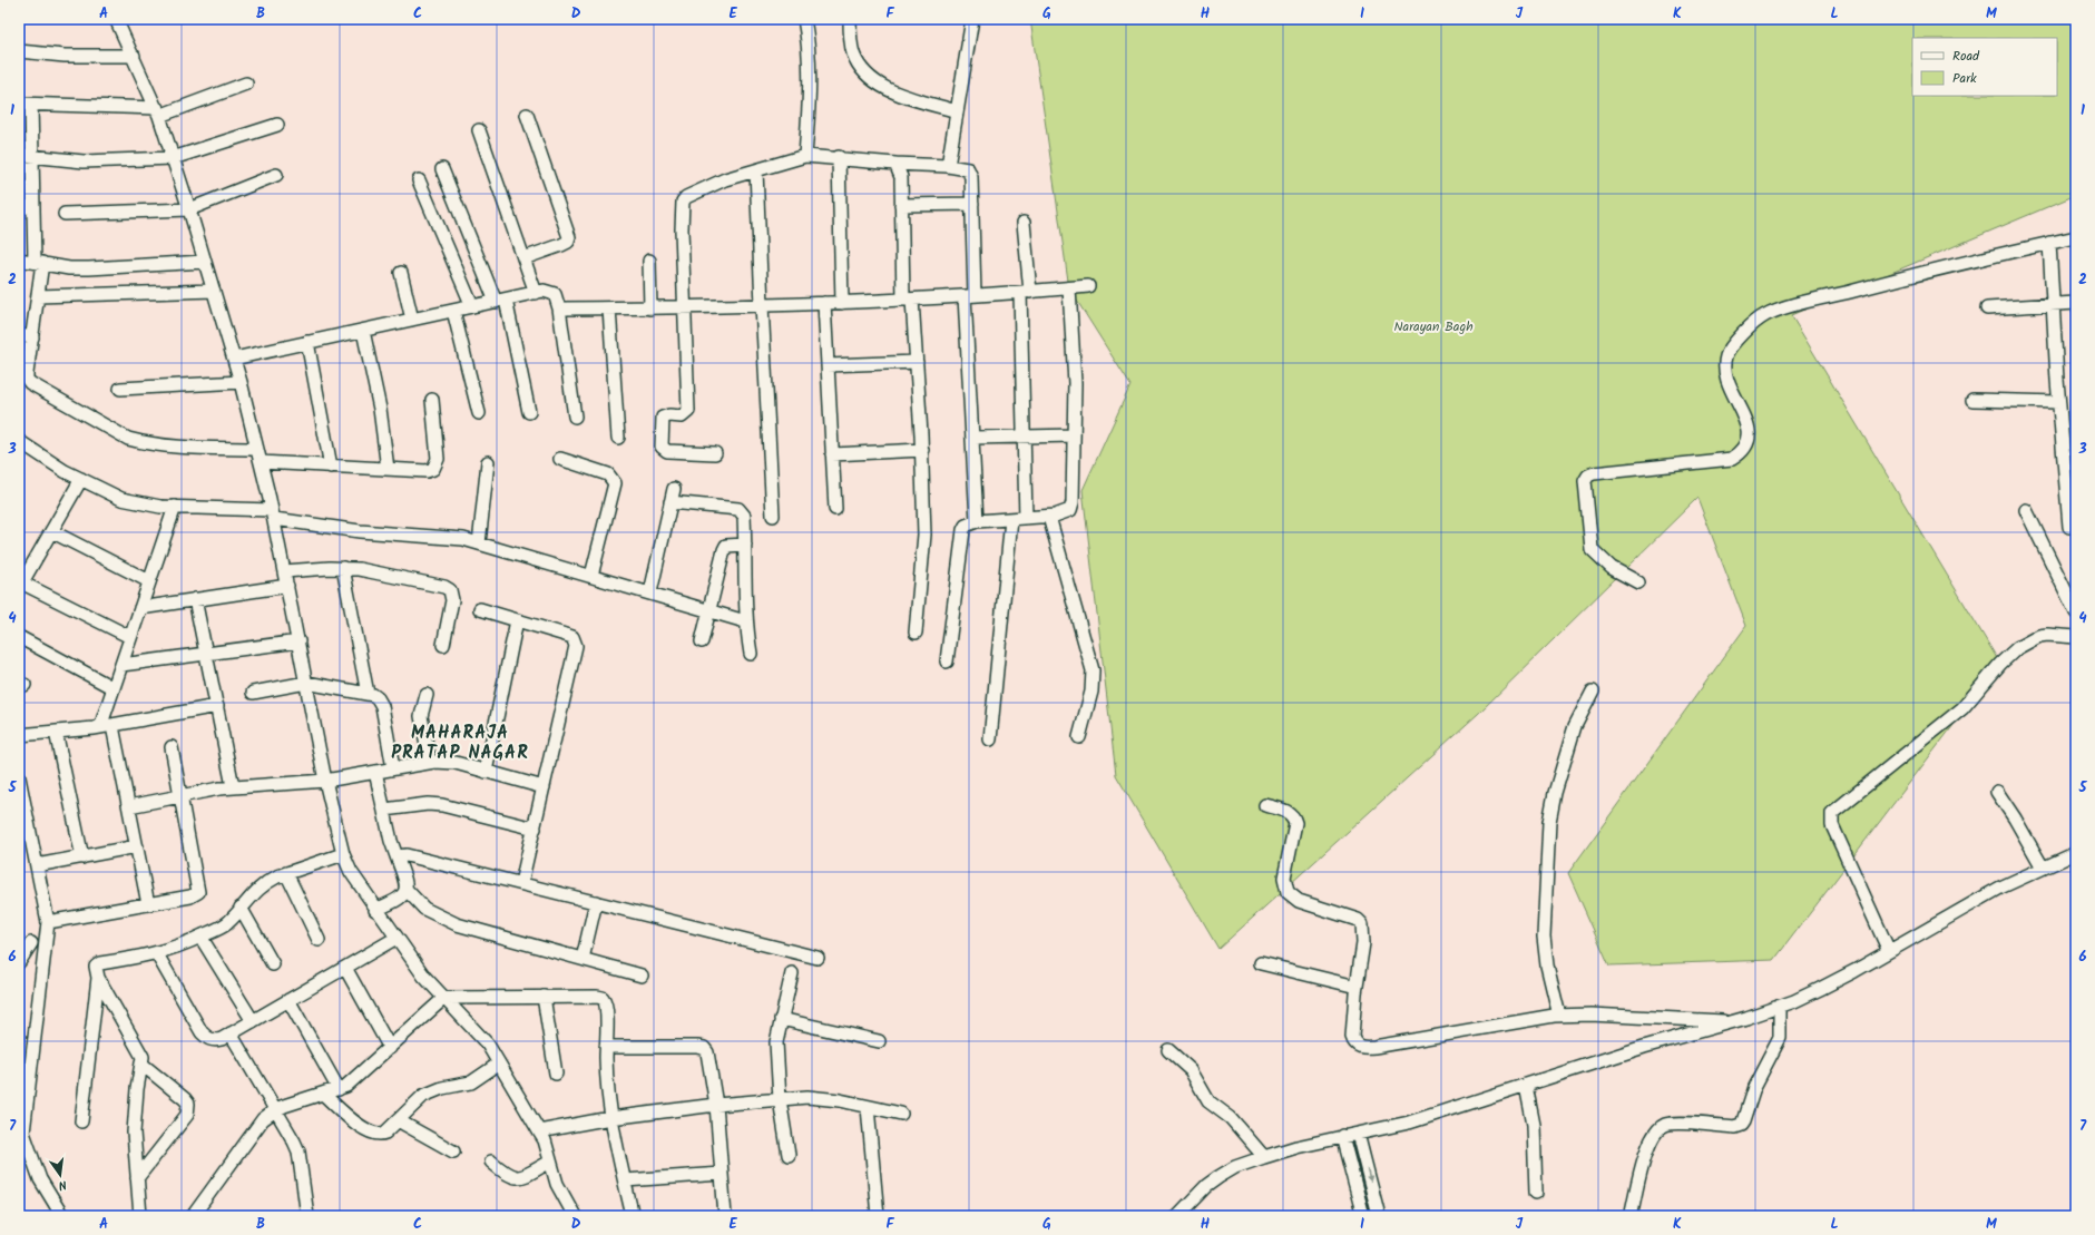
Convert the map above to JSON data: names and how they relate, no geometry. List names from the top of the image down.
{
  "districts": ["MAHARAJA PRATAP NAGAR"],
  "parks": ["Narayan Bagh"],
  "legend": ["Road", "Park"],
  "north": "bottom",
  "grid": {
    "columns": [
      "A",
      "B",
      "C",
      "D",
      "E",
      "F",
      "G",
      "H",
      "I",
      "J",
      "K",
      "L",
      "M"
    ],
    "rows": [
      "1",
      "2",
      "3",
      "4",
      "5",
      "6",
      "7"
    ]
  }
}
